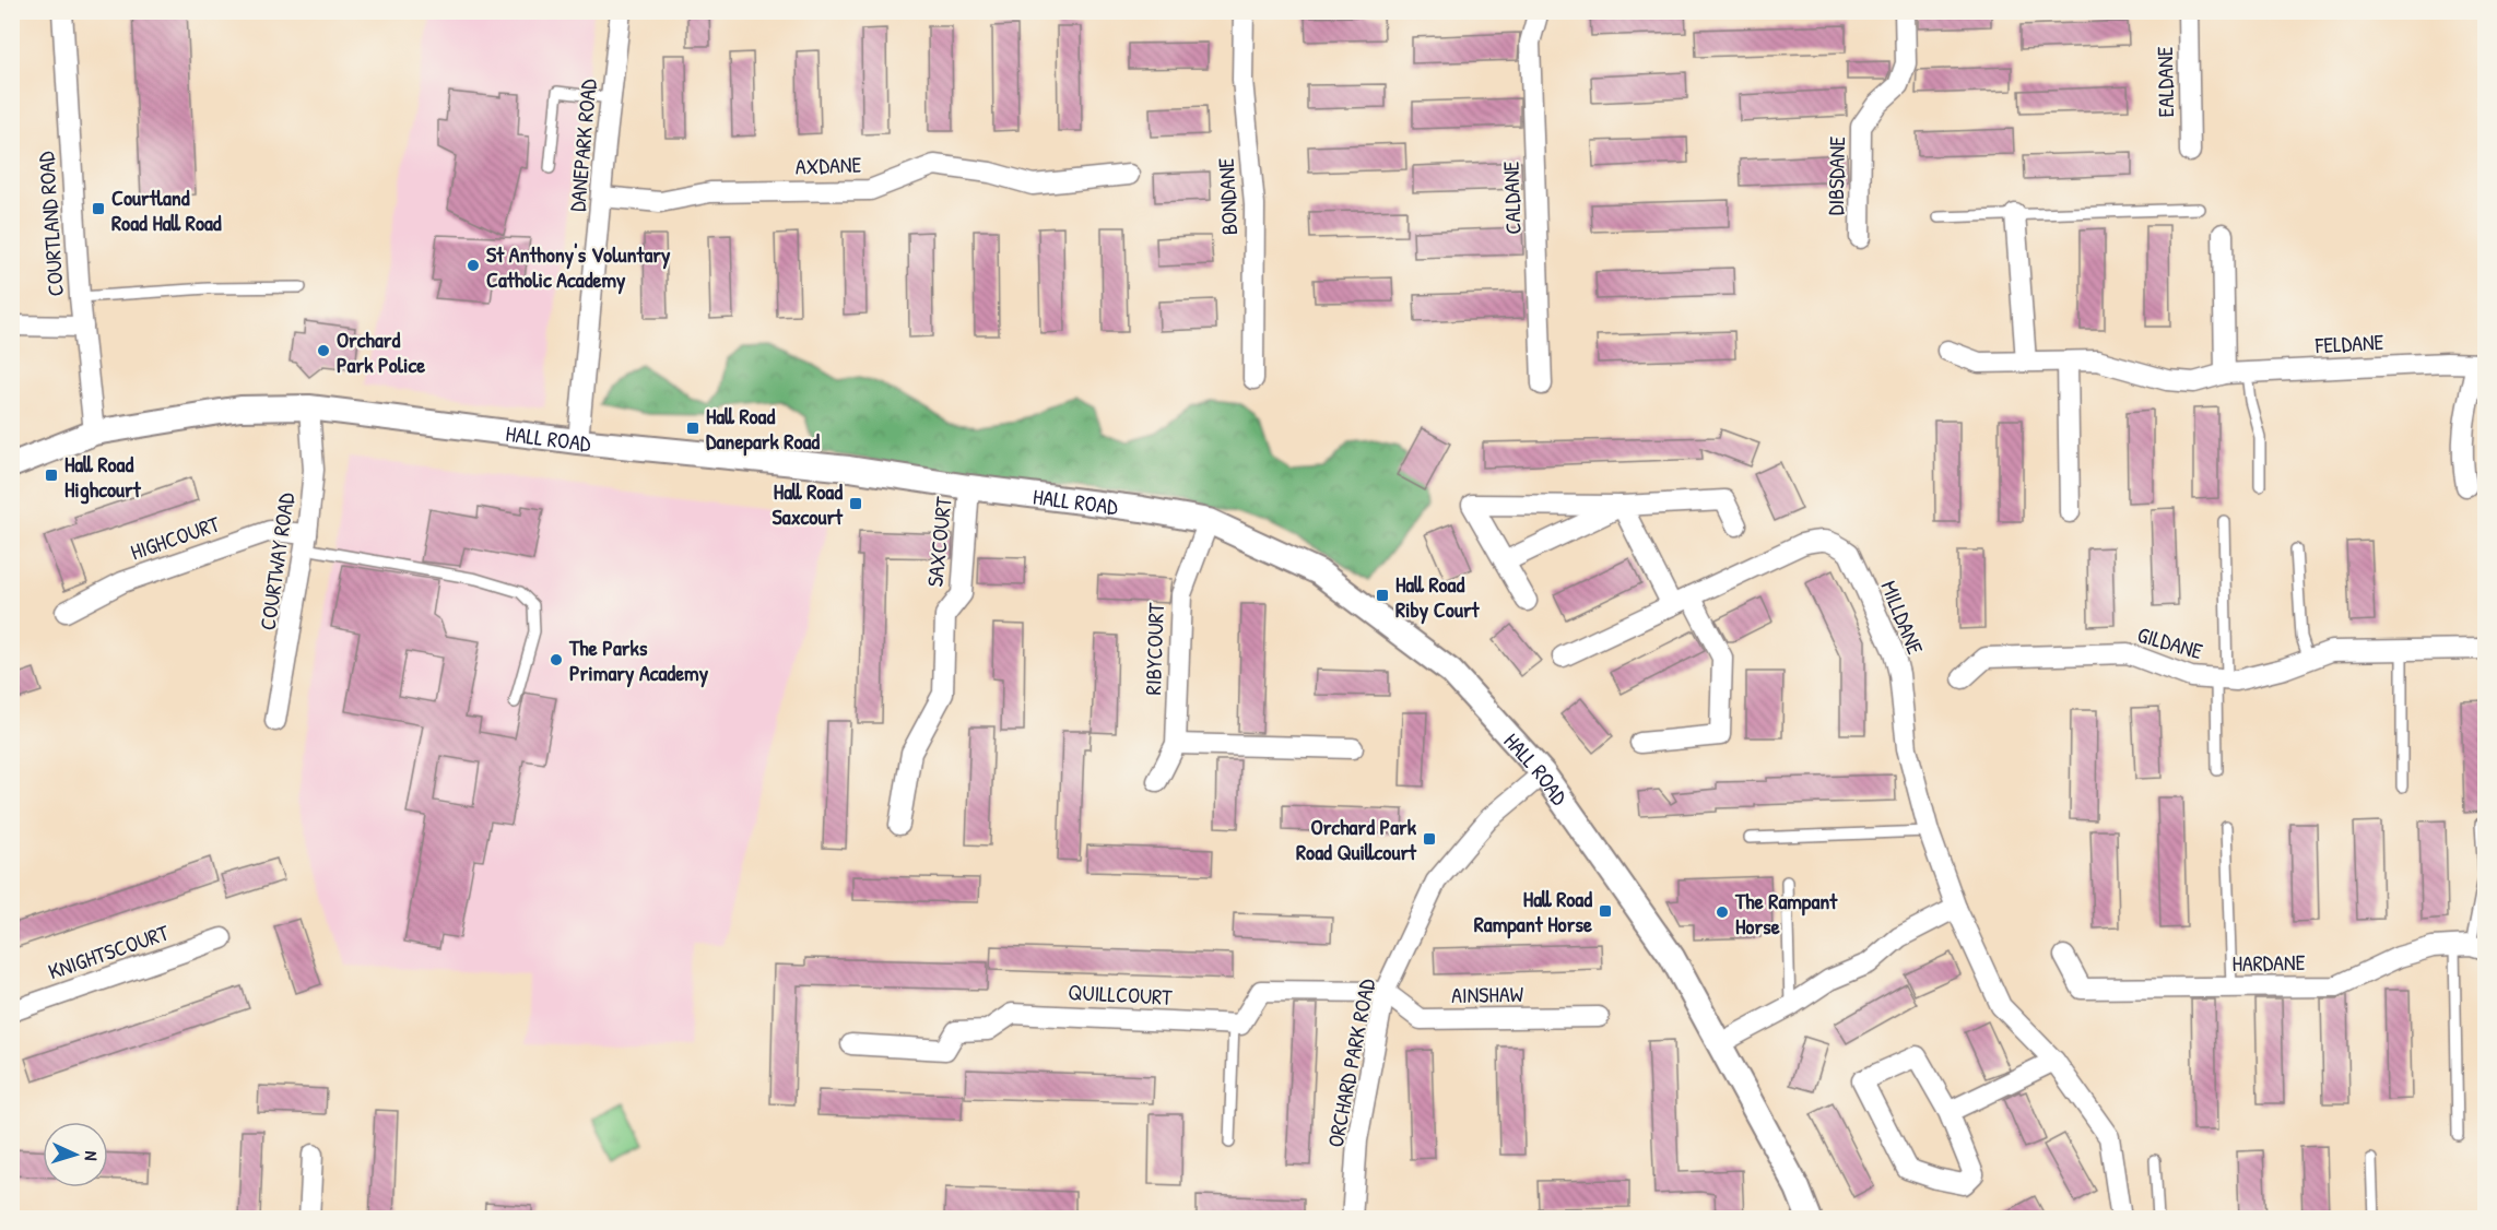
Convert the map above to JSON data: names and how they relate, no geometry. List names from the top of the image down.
{
  "streets": {
    "street": [
      "EALDANE",
      "DANEPARK ROAD",
      "AXDANE",
      "DIBSDANE",
      "BONDANE",
      "CALDANE",
      "COURTLAND ROAD",
      "FELDANE",
      "HALL ROAD",
      "HIGHCOURT",
      "SAXCOURT",
      "COURTWAY ROAD",
      "MILLDANE",
      "GILDANE",
      "RIBYCOURT",
      "KNIGHTSCOURT",
      "HARDANE",
      "QUILLCOURT",
      "AINSHAW",
      "ORCHARD PARK ROAD"
    ]
  },
  "crossings": [
    ["DANEPARK ROAD", "AXDANE"],
    ["DANEPARK ROAD", "HALL ROAD"],
    ["COURTLAND ROAD", "HALL ROAD"],
    ["HALL ROAD", "SAXCOURT"],
    ["HALL ROAD", "COURTWAY ROAD"],
    ["HALL ROAD", "RIBYCOURT"],
    ["HALL ROAD", "ORCHARD PARK ROAD"],
    ["HIGHCOURT", "COURTWAY ROAD"],
    ["AINSHAW", "ORCHARD PARK ROAD"]
  ],
  "places": {
    "transit": [
      "Courtland Road Hall Road",
      "Hall Road Danepark Road",
      "Hall Road Highcourt",
      "Hall Road Saxcourt",
      "Hall Road Riby Court",
      "Orchard Park Road Quillcourt",
      "Hall Road Rampant Horse"
    ],
    "other": [
      "St Anthony's Voluntary Catholic Academy",
      "Orchard Park Police",
      "The Parks Primary Academy",
      "The Rampant Horse"
    ]
  },
  "north": "right"
}
